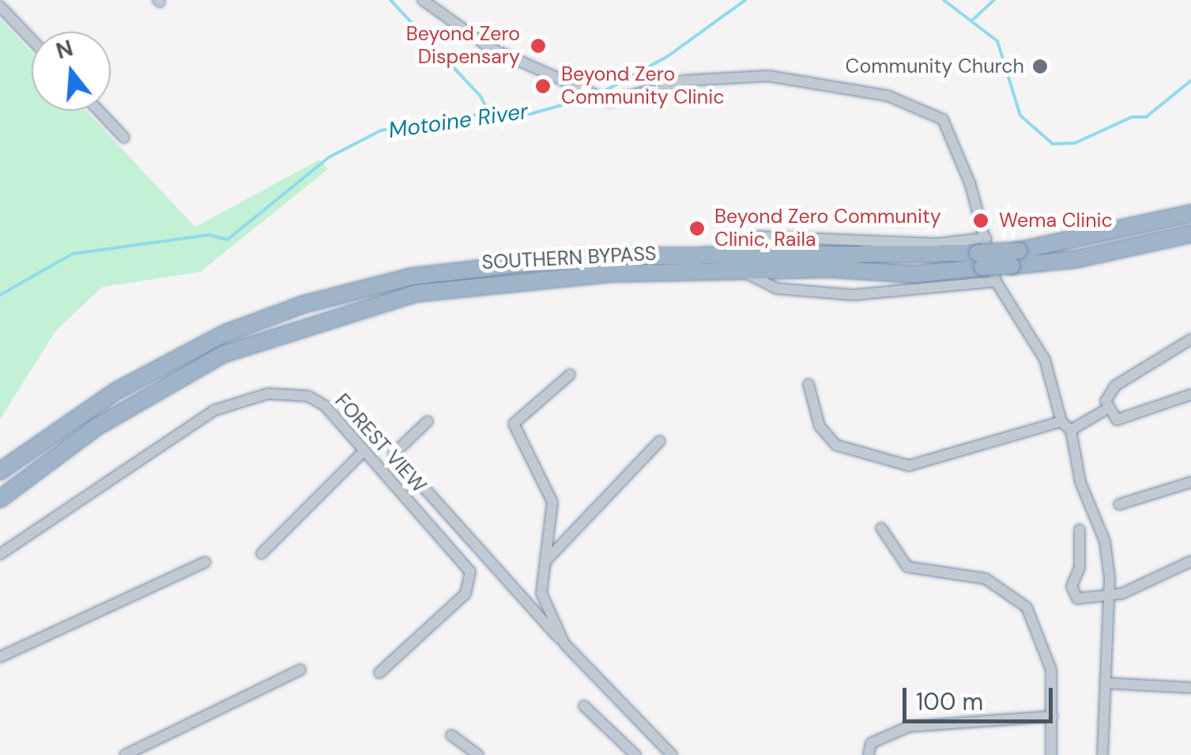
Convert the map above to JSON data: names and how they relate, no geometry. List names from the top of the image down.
{
  "streets": {
    "highway": ["SOUTHERN BYPASS"],
    "street": ["FOREST VIEW"]
  },
  "water": ["Motoine River"],
  "places": [
    "Beyond Zero Dispensary",
    "Community Church",
    "Beyond Zero Community Clinic",
    "Wema Clinic",
    "Beyond Zero Community Clinic, Raila"
  ],
  "scale_bar": "100 m",
  "north": "top"
}
